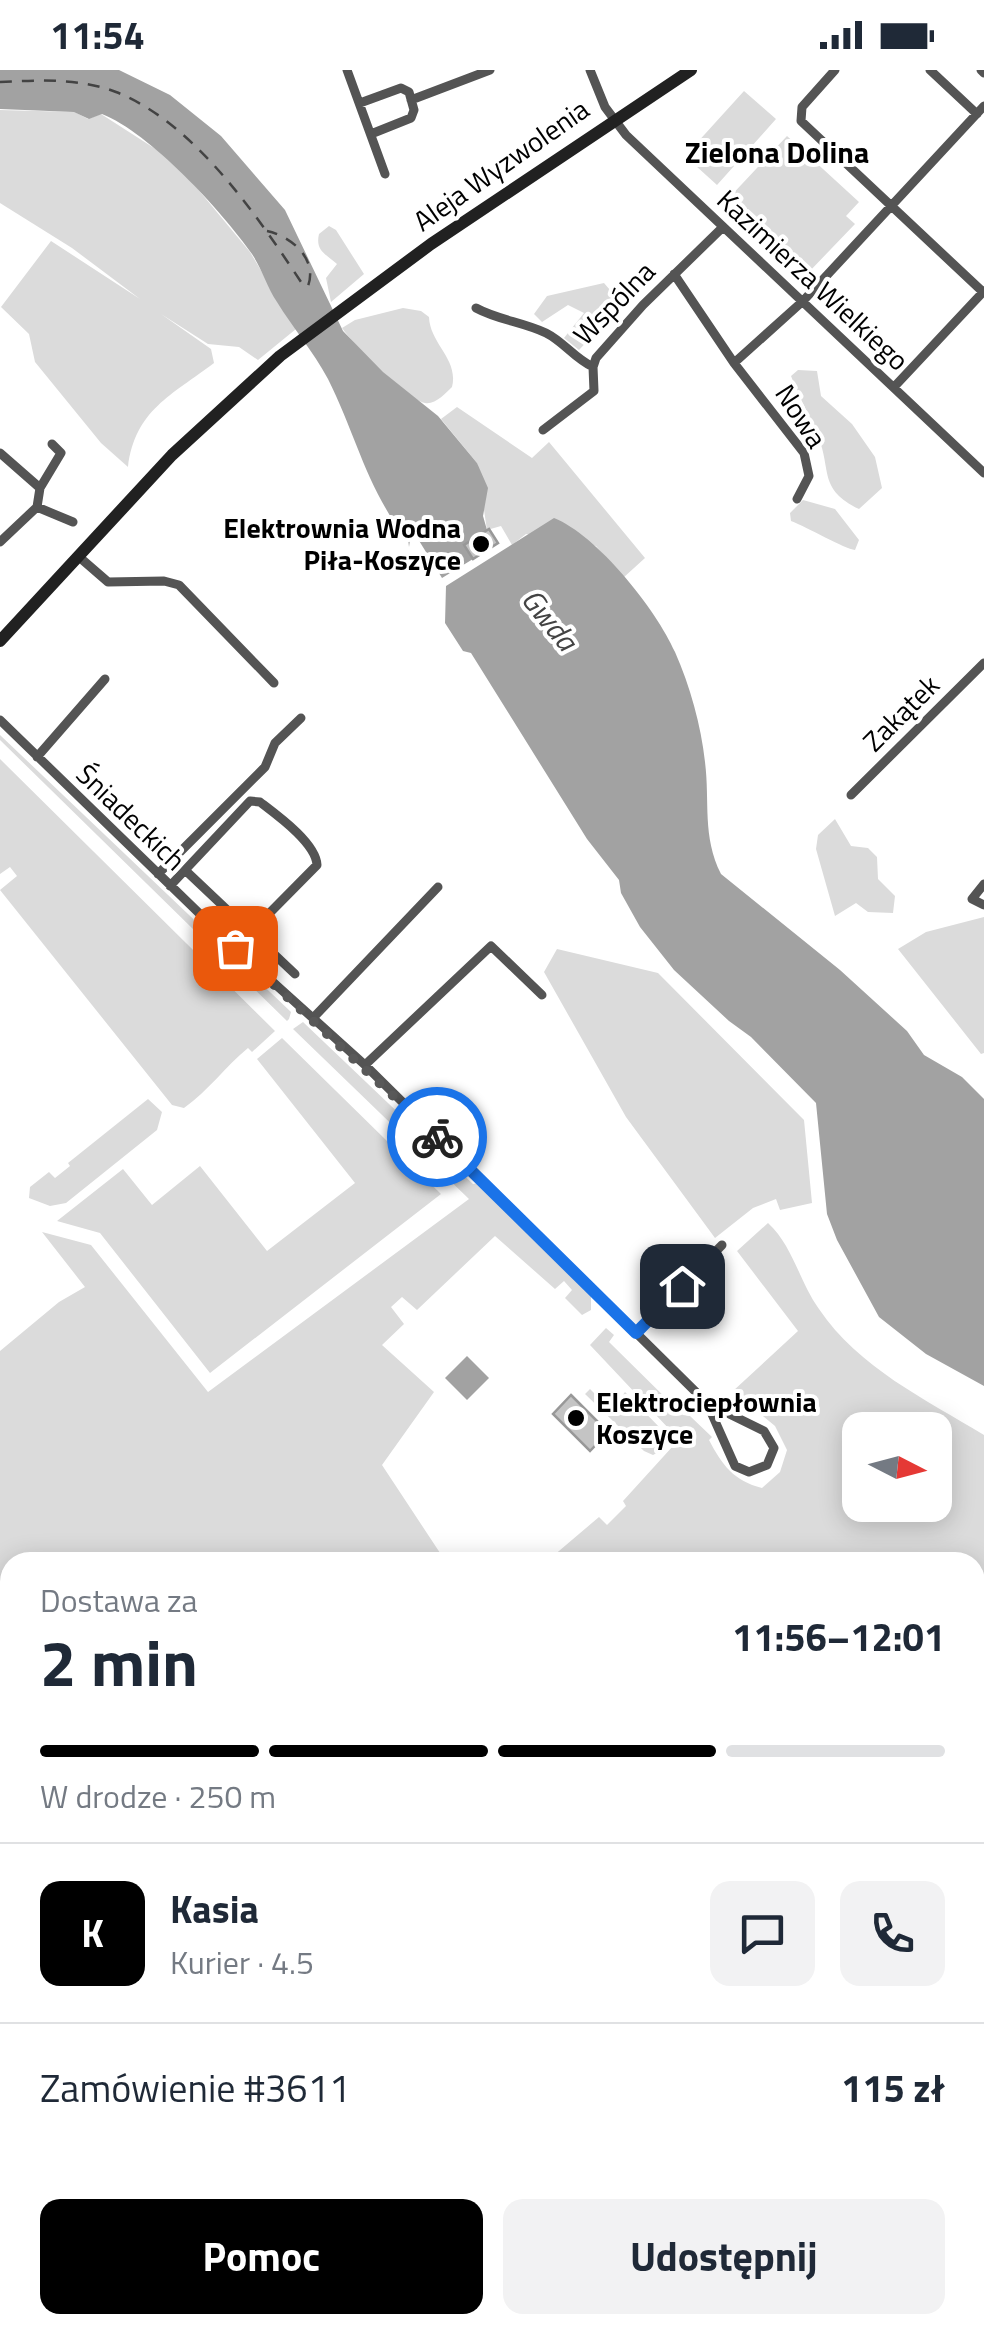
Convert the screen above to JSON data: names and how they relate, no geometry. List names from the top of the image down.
{
  "streets": {
    "street": [
      "Aleja Wyzwolenia",
      "Kazimierza Wielkiego",
      "Wspólna",
      "Nowa",
      "Zakątek",
      "Śniadeckich"
    ]
  },
  "crossings": [
    ["Aleja Wyzwolenia", "Kazimierza Wielkiego"],
    ["Kazimierza Wielkiego", "Wspólna"],
    ["Wspólna", "Nowa"]
  ],
  "districts": ["Zielona Dolina"],
  "water": ["Gwda"],
  "places": ["Elektrownia Wodna Piła-Koszyce", "Elektrociepłownia Koszyce"],
  "north": "right",
  "page": {
    "status": "11:54",
    "heading": ["2 min", "Dostawa za", "11:56–12:01"],
    "panel": [
      "Kasia",
      "Kurier · 4.5",
      "Zamówienie #3611",
      "115 zł"
    ],
    "bar": "W drodze · 250 m",
    "round": "K",
    "buttons": ["Pomoc", "Udostępnij"]
  }
}
